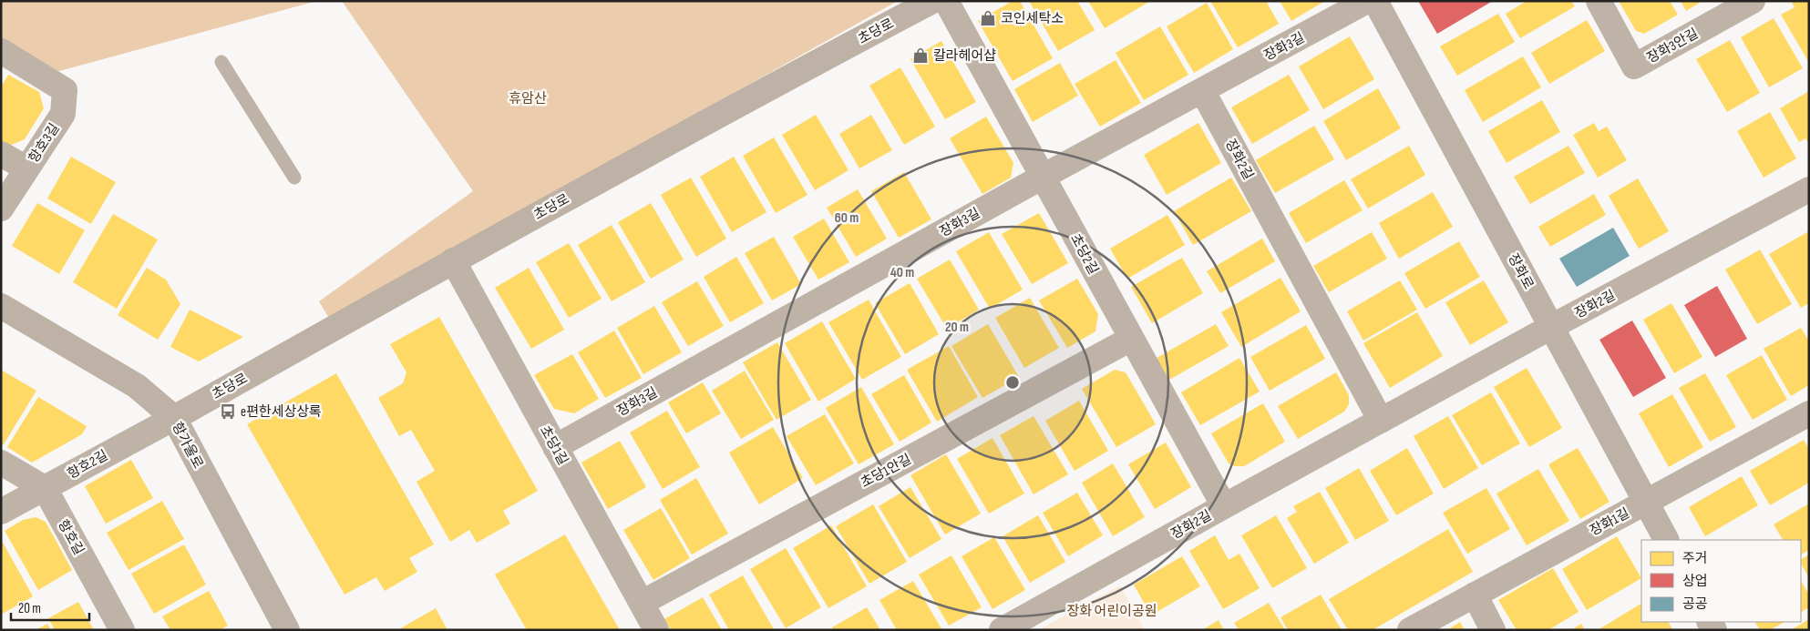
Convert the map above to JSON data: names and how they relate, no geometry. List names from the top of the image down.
{
  "streets": {
    "street": [
      "초당로",
      "장화3안길",
      "장화3길",
      "항호3길",
      "장화2길",
      "초당2길",
      "장화로",
      "항가울로",
      "초당1길",
      "항호2길",
      "초당1안길",
      "장화1길",
      "항호길"
    ]
  },
  "crossings": [
    ["초당로", "항가울로"],
    ["초당로", "초당1길"],
    ["초당로", "항호2길"],
    ["장화3길", "장화2길"],
    ["장화3길", "초당2길"],
    ["장화3길", "초당1길"],
    ["장화2길", "초당2길"],
    ["장화2길", "장화로"],
    ["초당2길", "초당1안길"],
    ["장화로", "장화1길"],
    ["항가울로", "항호2길"],
    ["초당1길", "초당1안길"],
    ["항호2길", "항호길"]
  ],
  "parks": ["휴암산", "장화 어린이공원"],
  "places": {
    "shop": ["코인세탁소", "칼라헤어샵"],
    "bus stop": ["e편한세상상록"]
  },
  "legend": ["주거", "상업", "공공"],
  "scale_bar": "20 m",
  "rings": ["60 m", "40 m", "20 m"]
}
